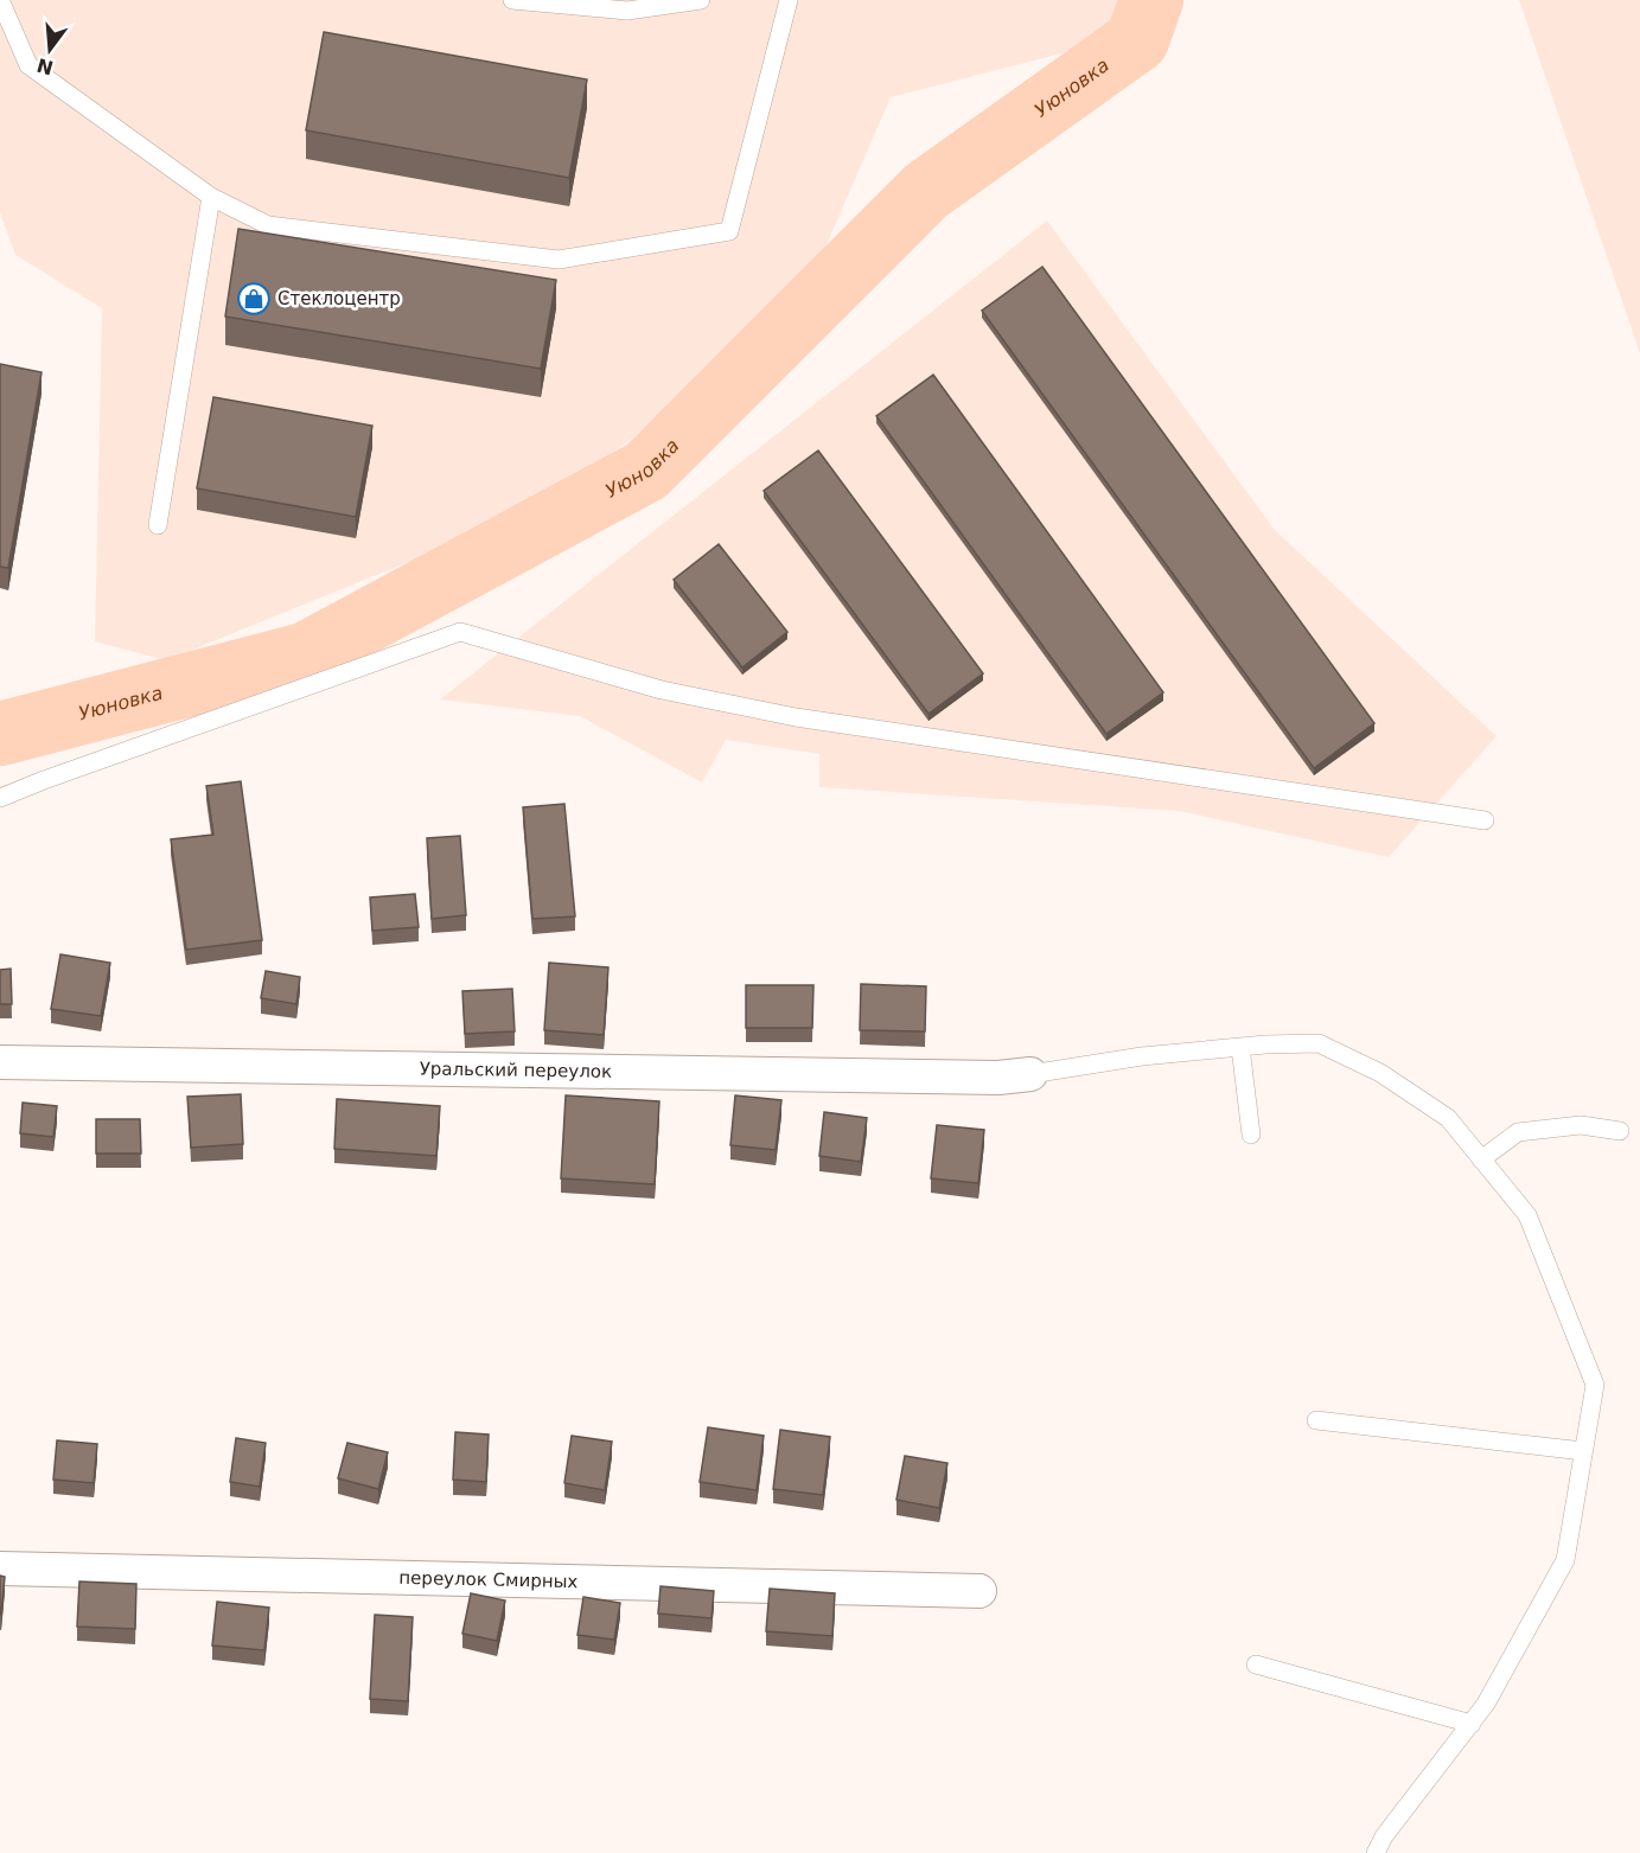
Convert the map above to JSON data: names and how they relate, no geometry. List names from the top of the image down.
{
  "streets": {
    "street": ["Уральский переулок", "переулок Смирных"]
  },
  "water": ["Уюновка"],
  "places": {
    "shop": ["Стеклоцентр"]
  },
  "north": "bottom"
}
